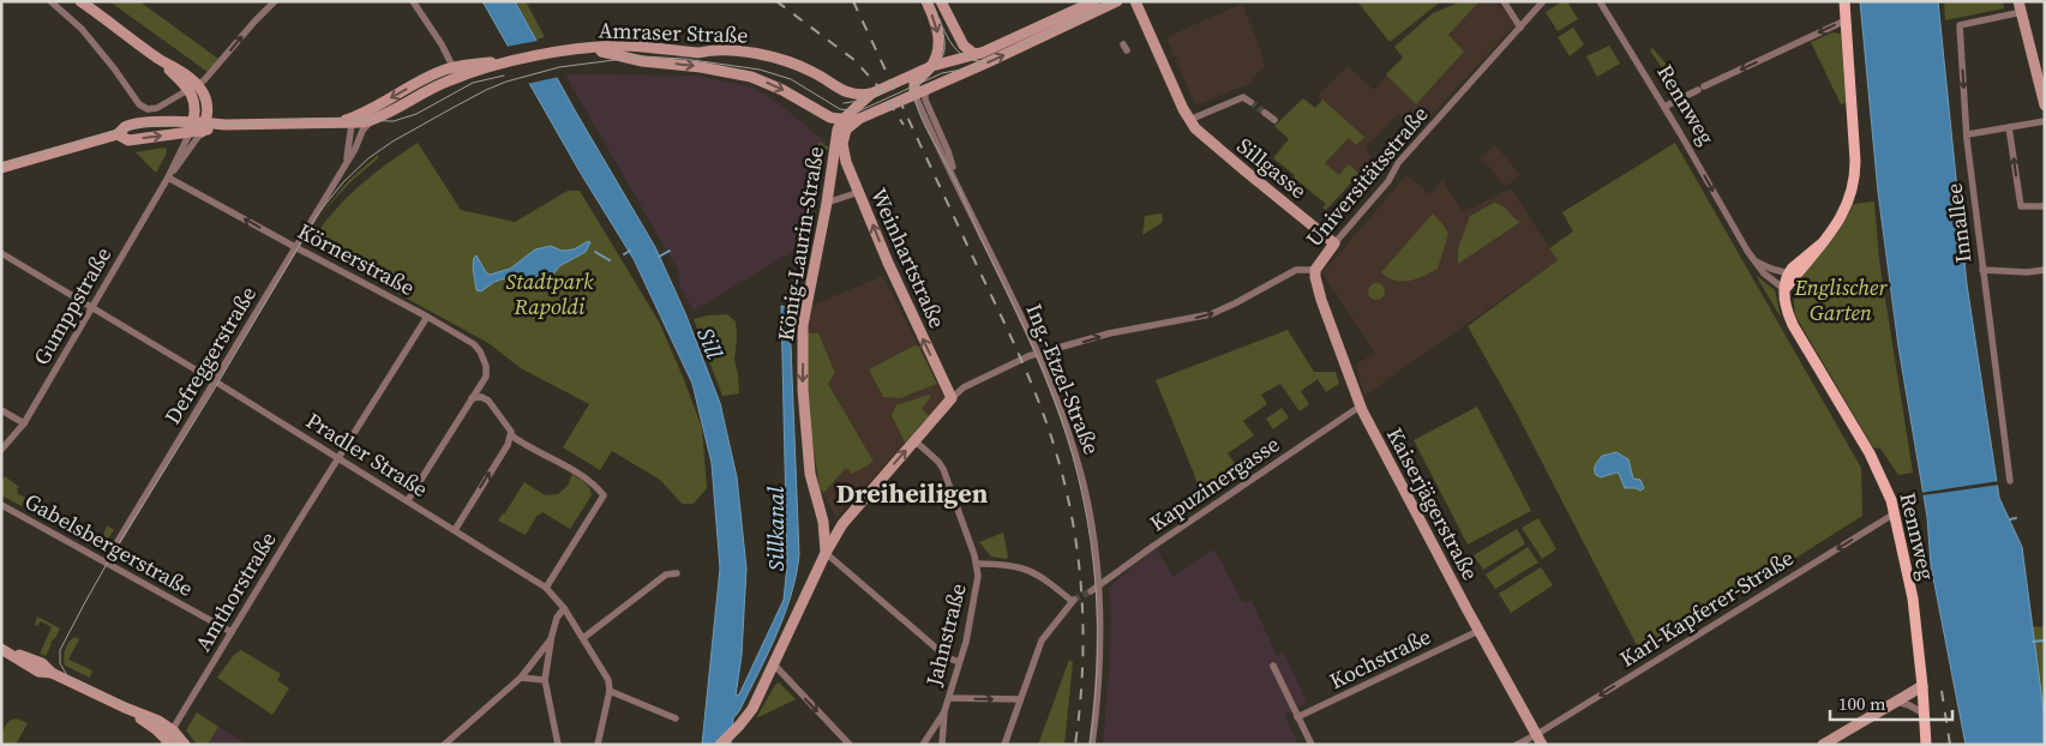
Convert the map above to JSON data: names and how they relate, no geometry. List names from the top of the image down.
{
  "streets": {
    "main road": ["Rennweg"],
    "street": [
      "Amraser Straße",
      "Sillgasse",
      "Universitätsstraße",
      "Innallee",
      "König-Laurin-Straße",
      "Weinhartstraße",
      "Körnerstraße",
      "Gumppstraße",
      "Defreggerstraße",
      "Ing.-Etzel-Straße",
      "Pradler Straße",
      "Kapuzinergasse",
      "Kaiserjägerstraße",
      "Gabelsbergerstraße",
      "Amthorstraße",
      "Karl-Kapferer-Straße",
      "Jahnstraße",
      "Kochstraße"
    ]
  },
  "crossings": [
    ["Amraser Straße", "König-Laurin-Straße"],
    ["Amraser Straße", "Weinhartstraße"],
    ["Amraser Straße", "Ing.-Etzel-Straße"],
    ["Rennweg", "Karl-Kapferer-Straße"],
    ["Sillgasse", "Universitätsstraße"],
    ["Universitätsstraße", "Weinhartstraße"],
    ["Universitätsstraße", "Ing.-Etzel-Straße"],
    ["Universitätsstraße", "Kaiserjägerstraße"],
    ["König-Laurin-Straße", "Weinhartstraße"],
    ["Körnerstraße", "Gumppstraße"],
    ["Körnerstraße", "Defreggerstraße"],
    ["Körnerstraße", "Pradler Straße"],
    ["Körnerstraße", "Amthorstraße"],
    ["Gumppstraße", "Pradler Straße"],
    ["Defreggerstraße", "Pradler Straße"],
    ["Defreggerstraße", "Gabelsbergerstraße"],
    ["Ing.-Etzel-Straße", "Kapuzinergasse"],
    ["Pradler Straße", "Amthorstraße"],
    ["Kapuzinergasse", "Kaiserjägerstraße"],
    ["Kaiserjägerstraße", "Karl-Kapferer-Straße"],
    ["Kaiserjägerstraße", "Kochstraße"],
    ["Gabelsbergerstraße", "Amthorstraße"]
  ],
  "one_way": [
    "Universitätsstraße",
    "König-Laurin-Straße",
    "Weinhartstraße",
    "Karl-Kapferer-Straße"
  ],
  "districts": ["Dreiheiligen"],
  "water": ["Sill", "Sillkanal"],
  "parks": ["Stadtpark Rapoldi", "Englischer Garten"],
  "scale_bar": "100 m"
}
